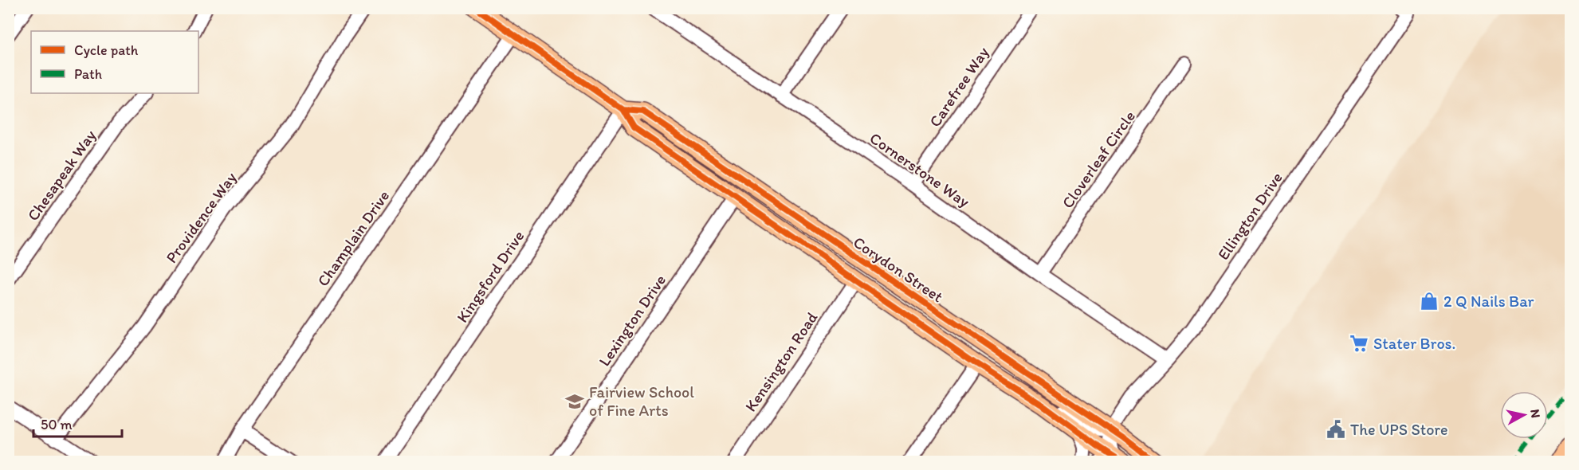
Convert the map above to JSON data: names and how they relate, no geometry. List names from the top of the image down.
{
  "streets": {
    "main road": ["Corydon Street"],
    "street": [
      "Carefree Way",
      "Cloverleaf Circle",
      "Cornerstone Way",
      "Chesapeak Way",
      "Ellington Drive",
      "Providence Way",
      "Champlain Drive",
      "Kingsford Drive",
      "Lexington Drive",
      "Kensington Road"
    ]
  },
  "crossings": [
    ["Carefree Way", "Cornerstone Way"],
    ["Cloverleaf Circle", "Cornerstone Way"],
    ["Cornerstone Way", "Ellington Drive"],
    ["Ellington Drive", "Corydon Street"],
    ["Champlain Drive", "Corydon Street"],
    ["Corydon Street", "Kingsford Drive"],
    ["Corydon Street", "Lexington Drive"],
    ["Corydon Street", "Kensington Road"]
  ],
  "places": {
    "shop": ["2 Q Nails Bar"],
    "supermarket": ["Stater Bros."],
    "school or university": ["Fairview School of Fine Arts"],
    "public building": ["The UPS Store"]
  },
  "legend": ["Cycle path", "Path"],
  "scale_bar": "50 m",
  "north": "right"
}
